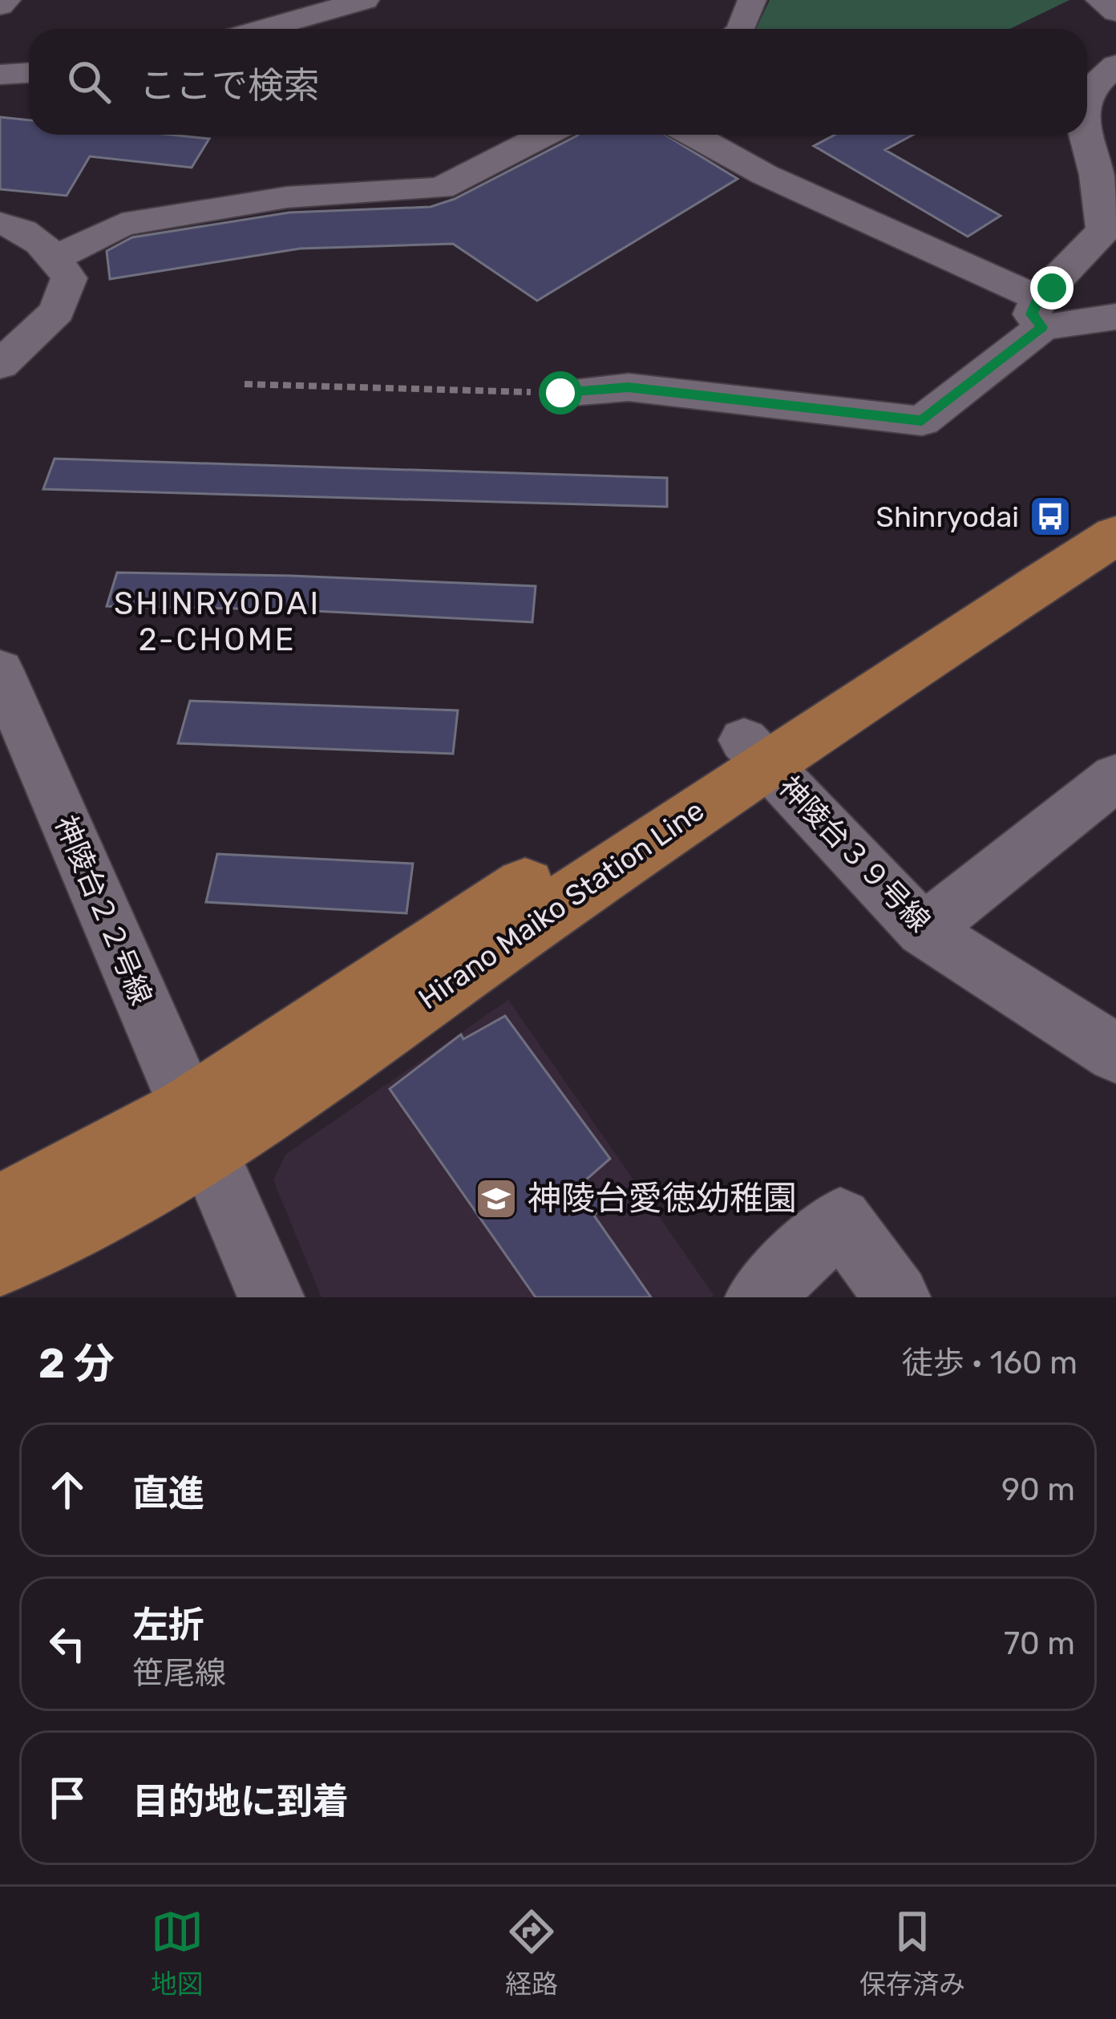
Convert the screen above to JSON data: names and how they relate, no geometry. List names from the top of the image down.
{
  "streets": {
    "main road": ["Hirano Maiko Station Line"],
    "street": ["神陵台３９号線", "神陵台２２号線"]
  },
  "crossings": [
    ["神陵台３９号線", "Hirano Maiko Station Line"],
    ["Hirano Maiko Station Line", "神陵台２２号線"]
  ],
  "districts": ["SHINRYODAI 2-CHOME"],
  "places": {
    "bus stop": ["Shinryodai"],
    "school or university": ["神陵台愛徳幼稚園"]
  },
  "page": {
    "search": "ここで検索",
    "heading": ["2 分", "徒歩 · 160 m"],
    "list": [
      ["直進", "90 m"],
      ["左折", "笹尾線", "70 m"],
      "目的地に到着"
    ],
    "nav": ["地図", "経路", "保存済み"]
  }
}
